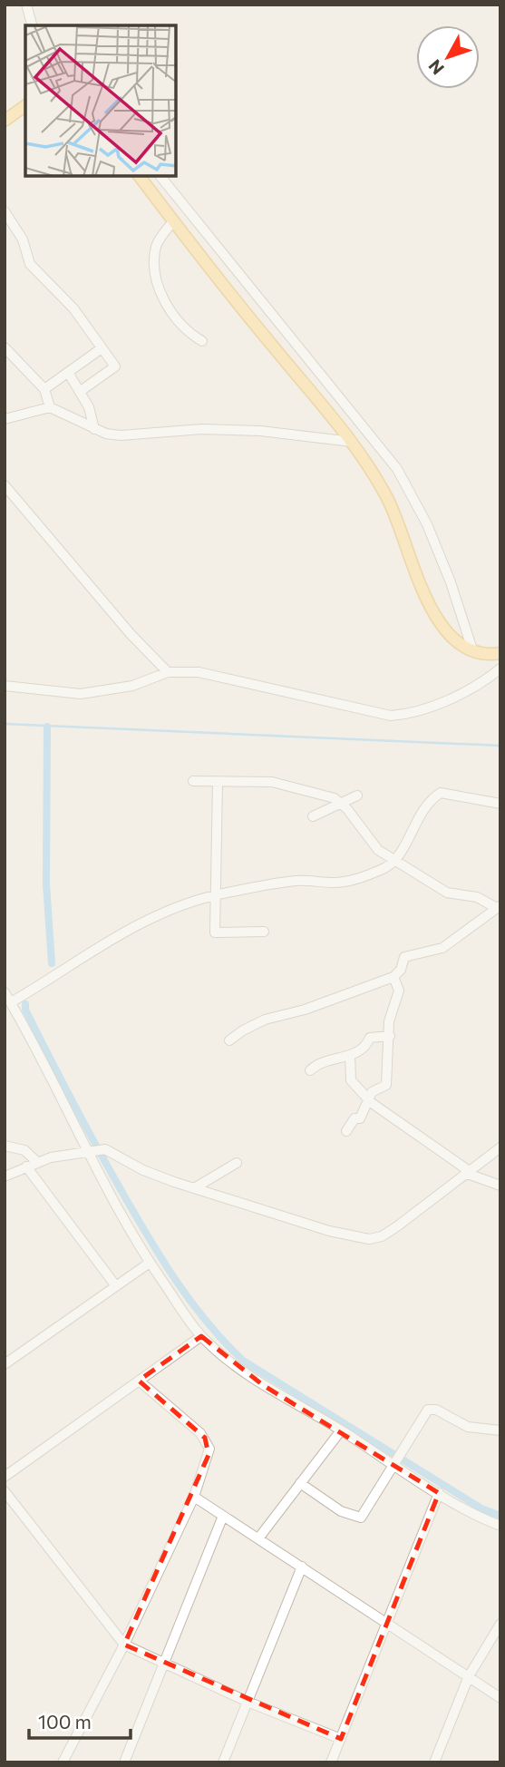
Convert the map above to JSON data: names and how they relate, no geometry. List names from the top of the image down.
{
  "scale_bar": "100 m",
  "north": "bottom left"
}
